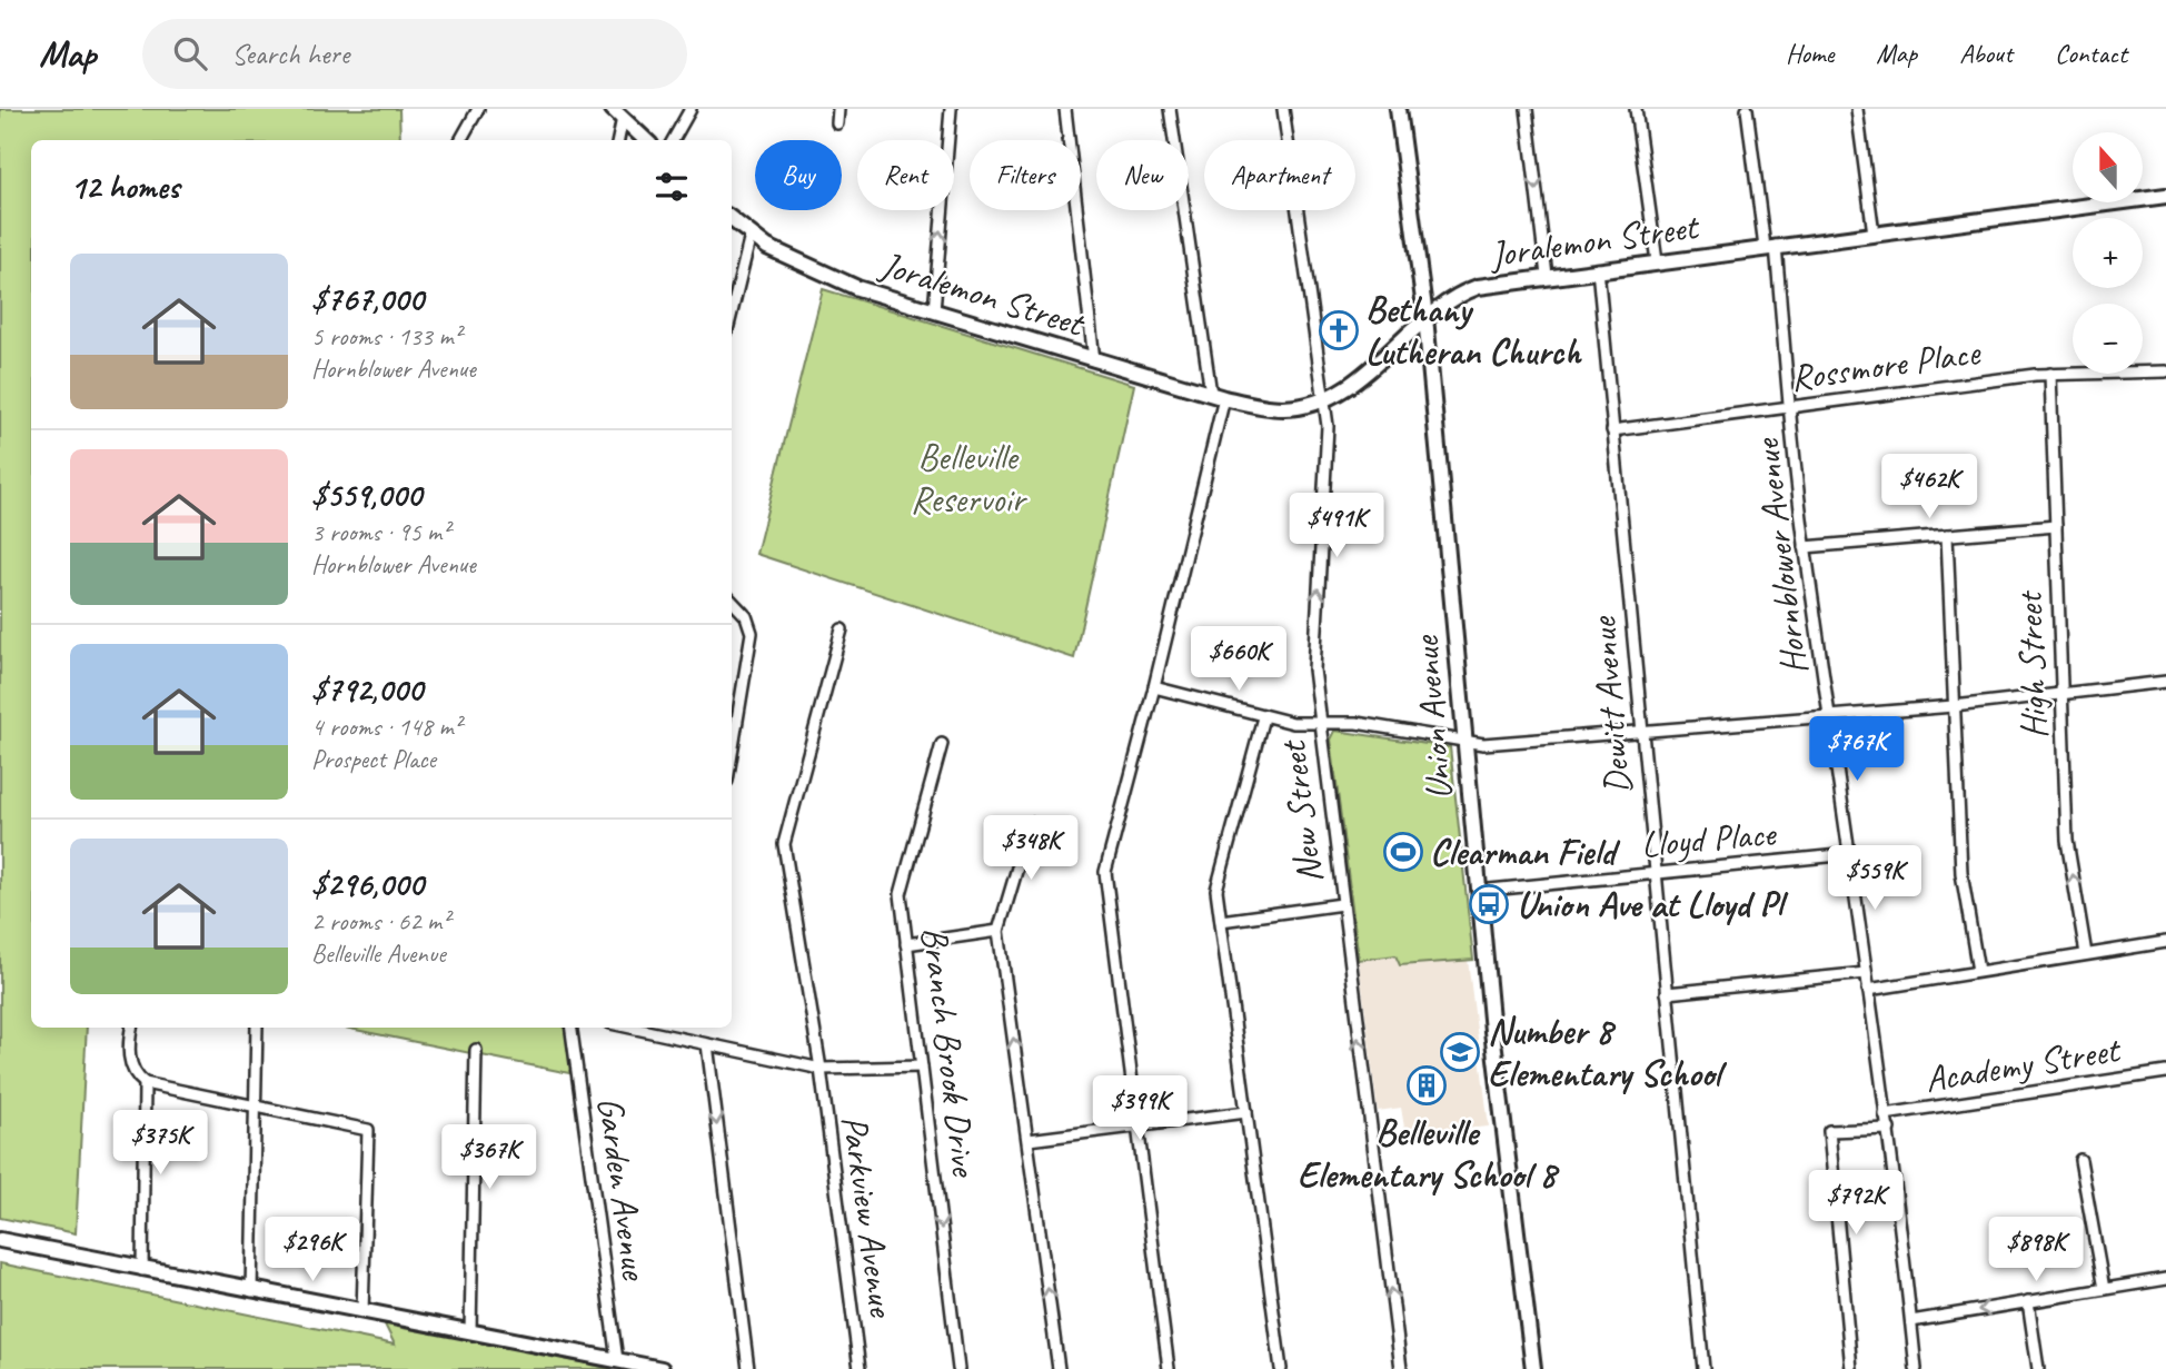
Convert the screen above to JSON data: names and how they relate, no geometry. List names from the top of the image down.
{
  "streets": {
    "street": [
      "Joralemon Street",
      "Rossmore Place",
      "Hornblower Avenue",
      "High Street",
      "Dewitt Avenue",
      "Union Avenue",
      "New Street",
      "Lloyd Place",
      "Branch Brook Drive",
      "Academy Street",
      "Garden Avenue",
      "Parkview Avenue"
    ]
  },
  "crossings": [
    ["Joralemon Street", "Hornblower Avenue"],
    ["Joralemon Street", "Dewitt Avenue"],
    ["Joralemon Street", "Union Avenue"],
    ["Joralemon Street", "New Street"],
    ["Rossmore Place", "Hornblower Avenue"],
    ["Rossmore Place", "High Street"],
    ["Rossmore Place", "Dewitt Avenue"],
    ["Hornblower Avenue", "Lloyd Place"],
    ["Hornblower Avenue", "Academy Street"],
    ["Dewitt Avenue", "Lloyd Place"],
    ["Union Avenue", "Lloyd Place"]
  ],
  "one_way": ["High Street", "New Street", "Branch Brook Drive"],
  "parks": ["Belleville Reservoir"],
  "places": {
    "church": ["Bethany Lutheran Church"],
    "sports": ["Clearman Field"],
    "bus stop": ["Union Ave at Lloyd Pl"],
    "school or university": ["Number 8 Elementary School"],
    "building": ["Belleville Elementary School 8"]
  },
  "north": "top",
  "page": {
    "header": "Map",
    "search": "Search here",
    "nav": [
      "Home",
      "Map",
      "About",
      "Contact"
    ],
    "map_buttons": ["+", "−"],
    "chip": [
      "Buy",
      "Rent",
      "Filters",
      "New",
      "Apartment"
    ],
    "heading": "12 homes",
    "list": [
      {
        "name": "$767,000",
        "note": "5 rooms · 133 m² · Hornblower Avenue"
      },
      {
        "name": "$559,000",
        "note": "3 rooms · 95 m² · Hornblower Avenue"
      },
      {
        "name": "$792,000",
        "note": "4 rooms · 148 m² · Prospect Place"
      },
      {
        "name": "$296,000",
        "note": "2 rooms · 62 m² · Belleville Avenue"
      }
    ],
    "price": [
      "$462K",
      "$491K",
      "$660K",
      "$767K",
      "$348K",
      "$559K",
      "$399K",
      "$375K",
      "$367K",
      "$792K",
      "$296K",
      "$898K"
    ]
  }
}
